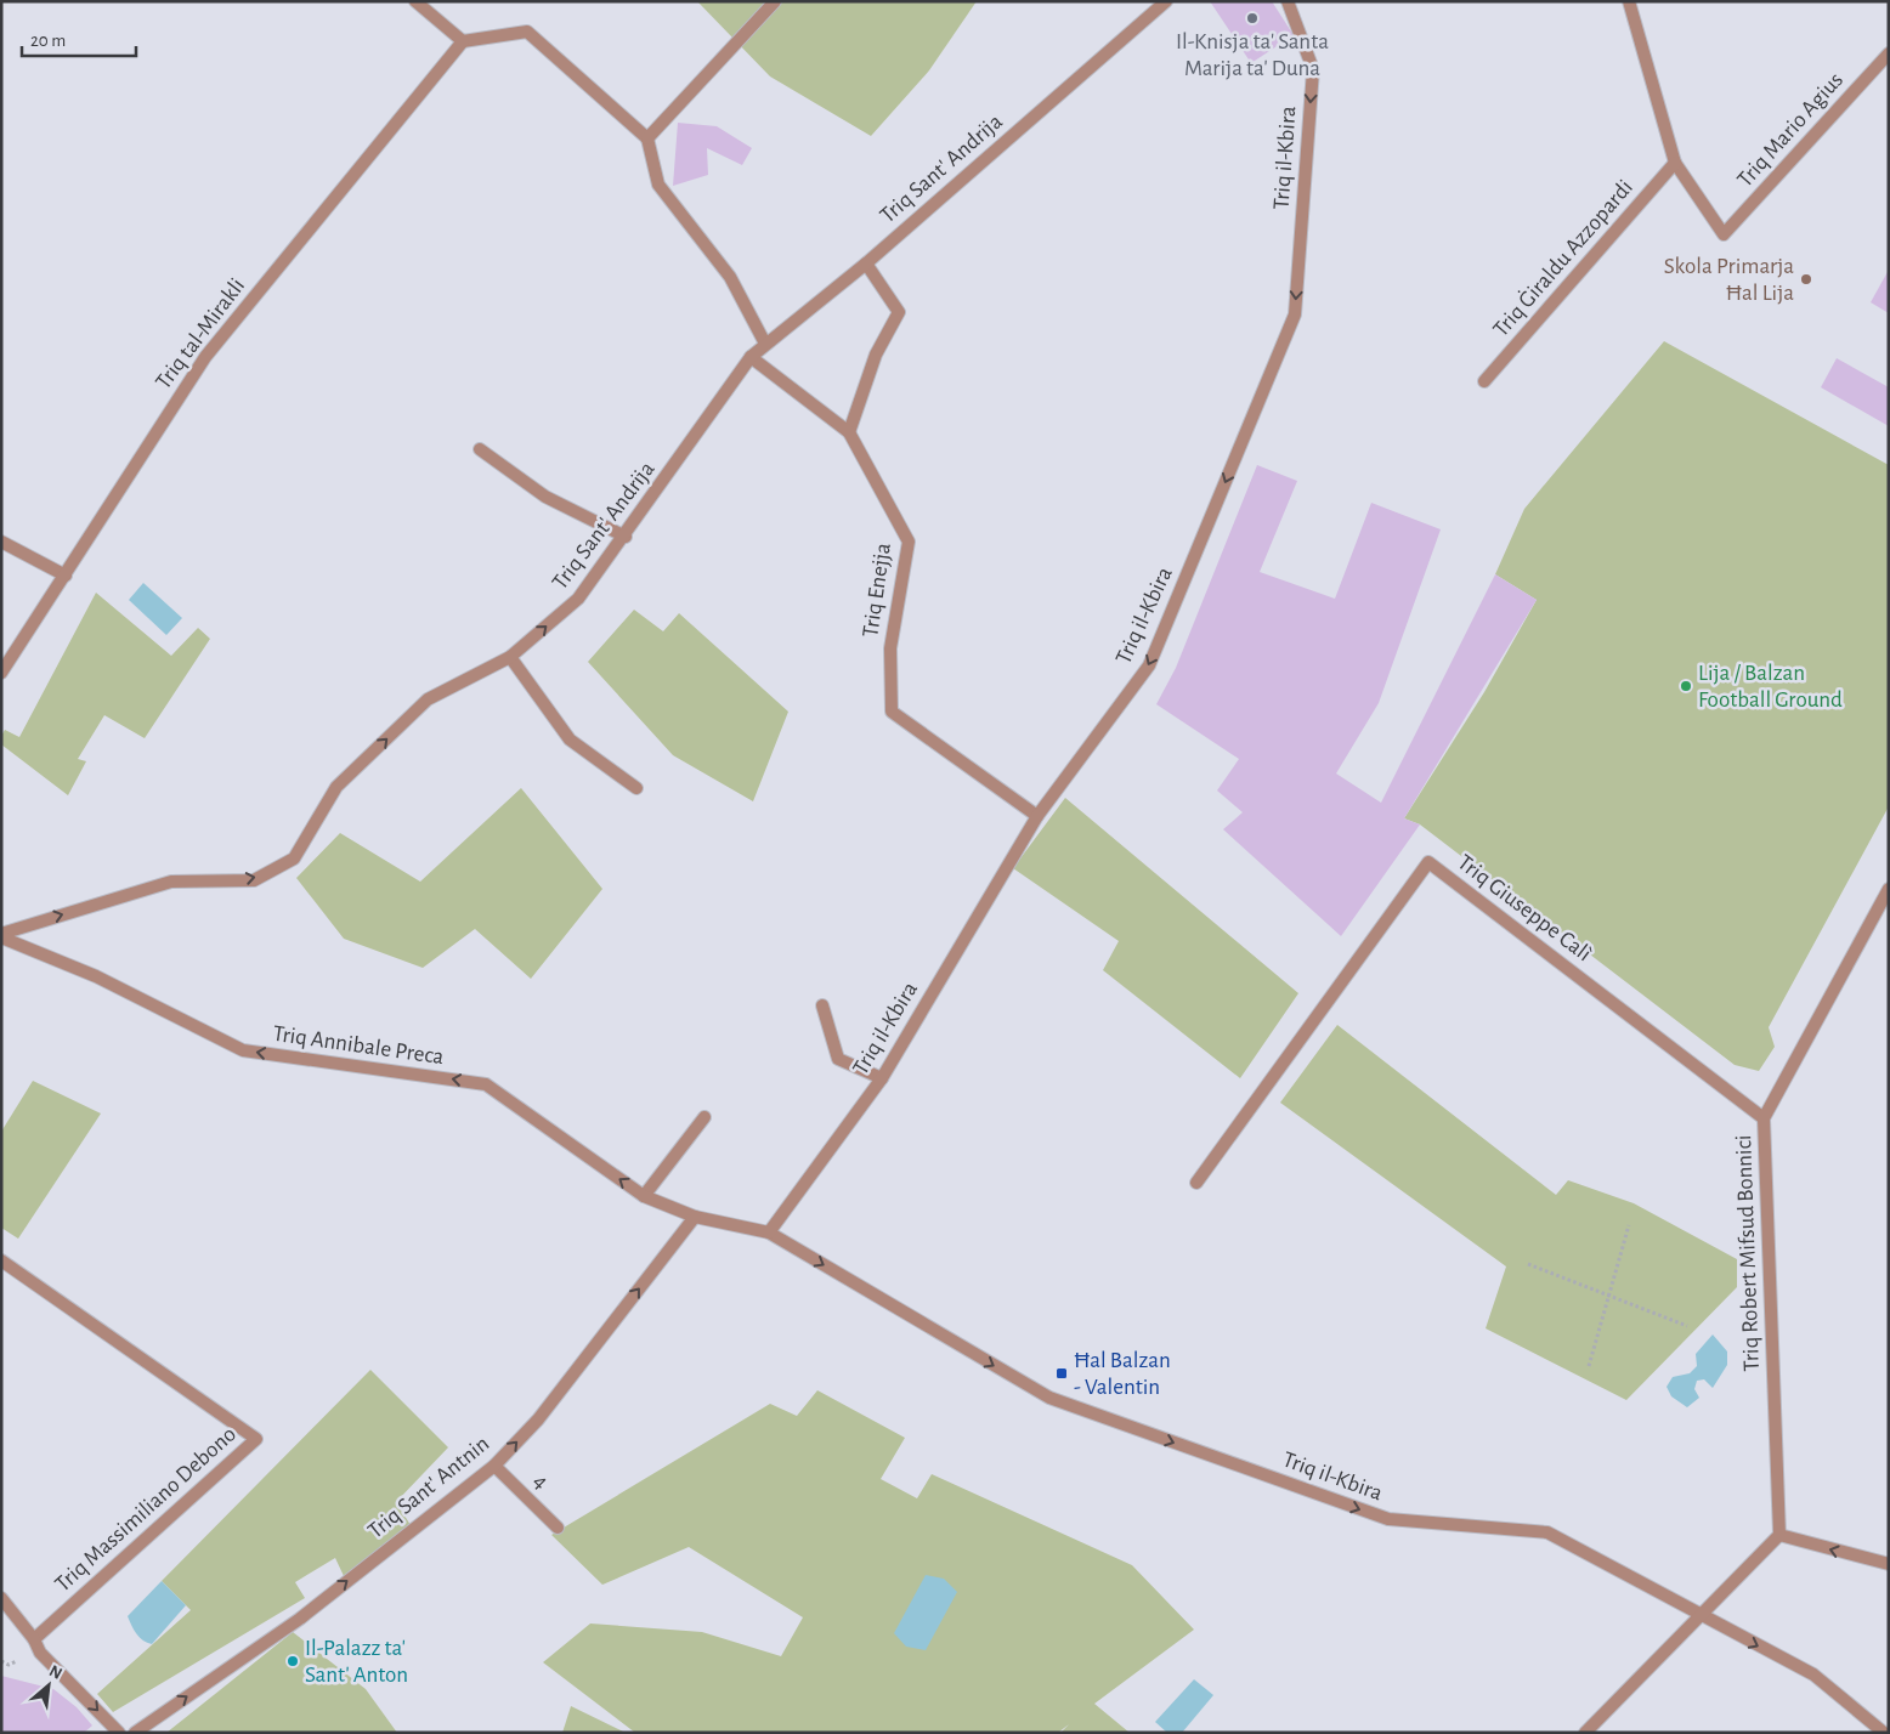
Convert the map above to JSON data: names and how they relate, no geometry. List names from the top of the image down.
{
  "streets": {
    "street": [
      "Triq Mario Agius",
      "Triq il-Kbira",
      "Triq Sant' Andrija",
      "Triq Ġiraldu Azzopardi",
      "Triq tal-Mirakli",
      "Triq Enejja",
      "Triq Giuseppe Calì",
      "Triq Annibale Preca",
      "Triq Robert Mifsud Bonnici",
      "4",
      "Triq Sant' Antnin",
      "Triq Massimiliano Debono"
    ]
  },
  "crossings": [
    ["Triq Mario Agius", "Triq Ġiraldu Azzopardi"],
    ["Triq il-Kbira", "Triq Enejja"],
    ["Triq il-Kbira", "Triq Annibale Preca"],
    ["Triq il-Kbira", "Triq Sant' Antnin"],
    ["Triq Sant' Andrija", "Triq Enejja"],
    ["Triq Sant' Andrija", "Triq Annibale Preca"],
    ["Triq Giuseppe Calì", "Triq Robert Mifsud Bonnici"],
    ["Triq Annibale Preca", "Triq Sant' Antnin"],
    ["4", "Triq Sant' Antnin"]
  ],
  "one_way": ["Triq Sant' Andrija", "Triq Annibale Preca", "Triq Sant' Antnin"],
  "places": {
    "other": [
      "Il-Knisja ta' Santa Marija ta' Duna",
      "Skola Primarja Ħal Lija",
      "Lija / Balzan Football Ground",
      "Il-Palazz ta' Sant' Anton"
    ],
    "transit": ["Ħal Balzan - Valentin"]
  },
  "scale_bar": "20 m",
  "north": "top right"
}
